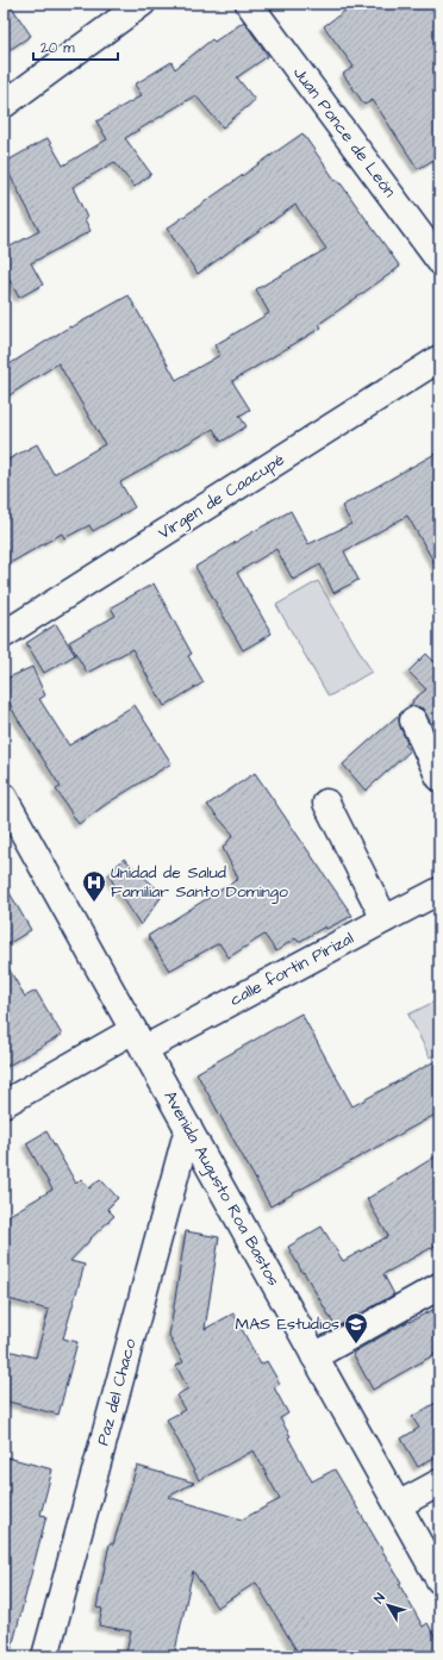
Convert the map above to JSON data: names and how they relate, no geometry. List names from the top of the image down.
{
  "streets": {
    "street": [
      "Juan Ponce de León",
      "Virgen de Caacupé",
      "calle fortin Pirizal",
      "Avenida Augusto Roa Bastos",
      "Paz del Chaco"
    ]
  },
  "crossings": [
    ["calle fortin Pirizal", "Avenida Augusto Roa Bastos"],
    ["Avenida Augusto Roa Bastos", "Paz del Chaco"]
  ],
  "places": {
    "hospital": ["Unidad de Salud Familiar Santo Domingo"],
    "school or university": ["MAS Estudios"]
  },
  "scale_bar": "20 m",
  "north": "top left"
}
